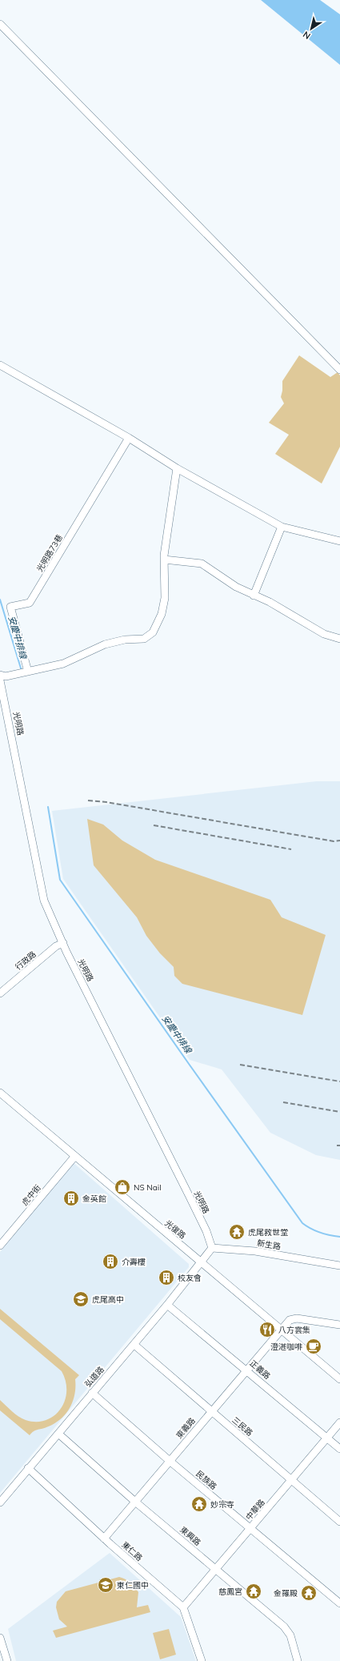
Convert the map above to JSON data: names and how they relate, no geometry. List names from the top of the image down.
{
  "streets": {
    "street": [
      "光明路73巷",
      "光明路",
      "行政路",
      "虎中街",
      "光復路",
      "新生路",
      "正義路",
      "弘道路",
      "三民路",
      "東義路",
      "民族路",
      "中華路",
      "東興路",
      "東仁路"
    ]
  },
  "crossings": [
    ["光明路", "行政路"],
    ["光明路", "新生路"],
    ["虎中街", "光復路"],
    ["光復路", "弘道路"],
    ["光復路", "東義路"],
    ["正義路", "弘道路"],
    ["正義路", "東義路"],
    ["正義路", "中華路"],
    ["弘道路", "三民路"],
    ["弘道路", "民族路"],
    ["弘道路", "東興路"],
    ["弘道路", "東仁路"],
    ["三民路", "東義路"],
    ["三民路", "中華路"],
    ["東義路", "民族路"],
    ["東義路", "東興路"],
    ["東義路", "東仁路"],
    ["民族路", "中華路"],
    ["中華路", "東興路"],
    ["中華路", "東仁路"]
  ],
  "water": ["安慶中排線"],
  "places": {
    "shop": ["NS Nail"],
    "building": ["金英館", "介壽樓", "校友會"],
    "temple": [
      "虎尾救世堂",
      "妙宗寺",
      "慈鳳宮",
      "金羅殿"
    ],
    "school or university": ["虎尾高中", "東仁國中"],
    "restaurant": ["八方雲集"],
    "cafe": ["澄湛咖啡"]
  },
  "north": "bottom left"
}
